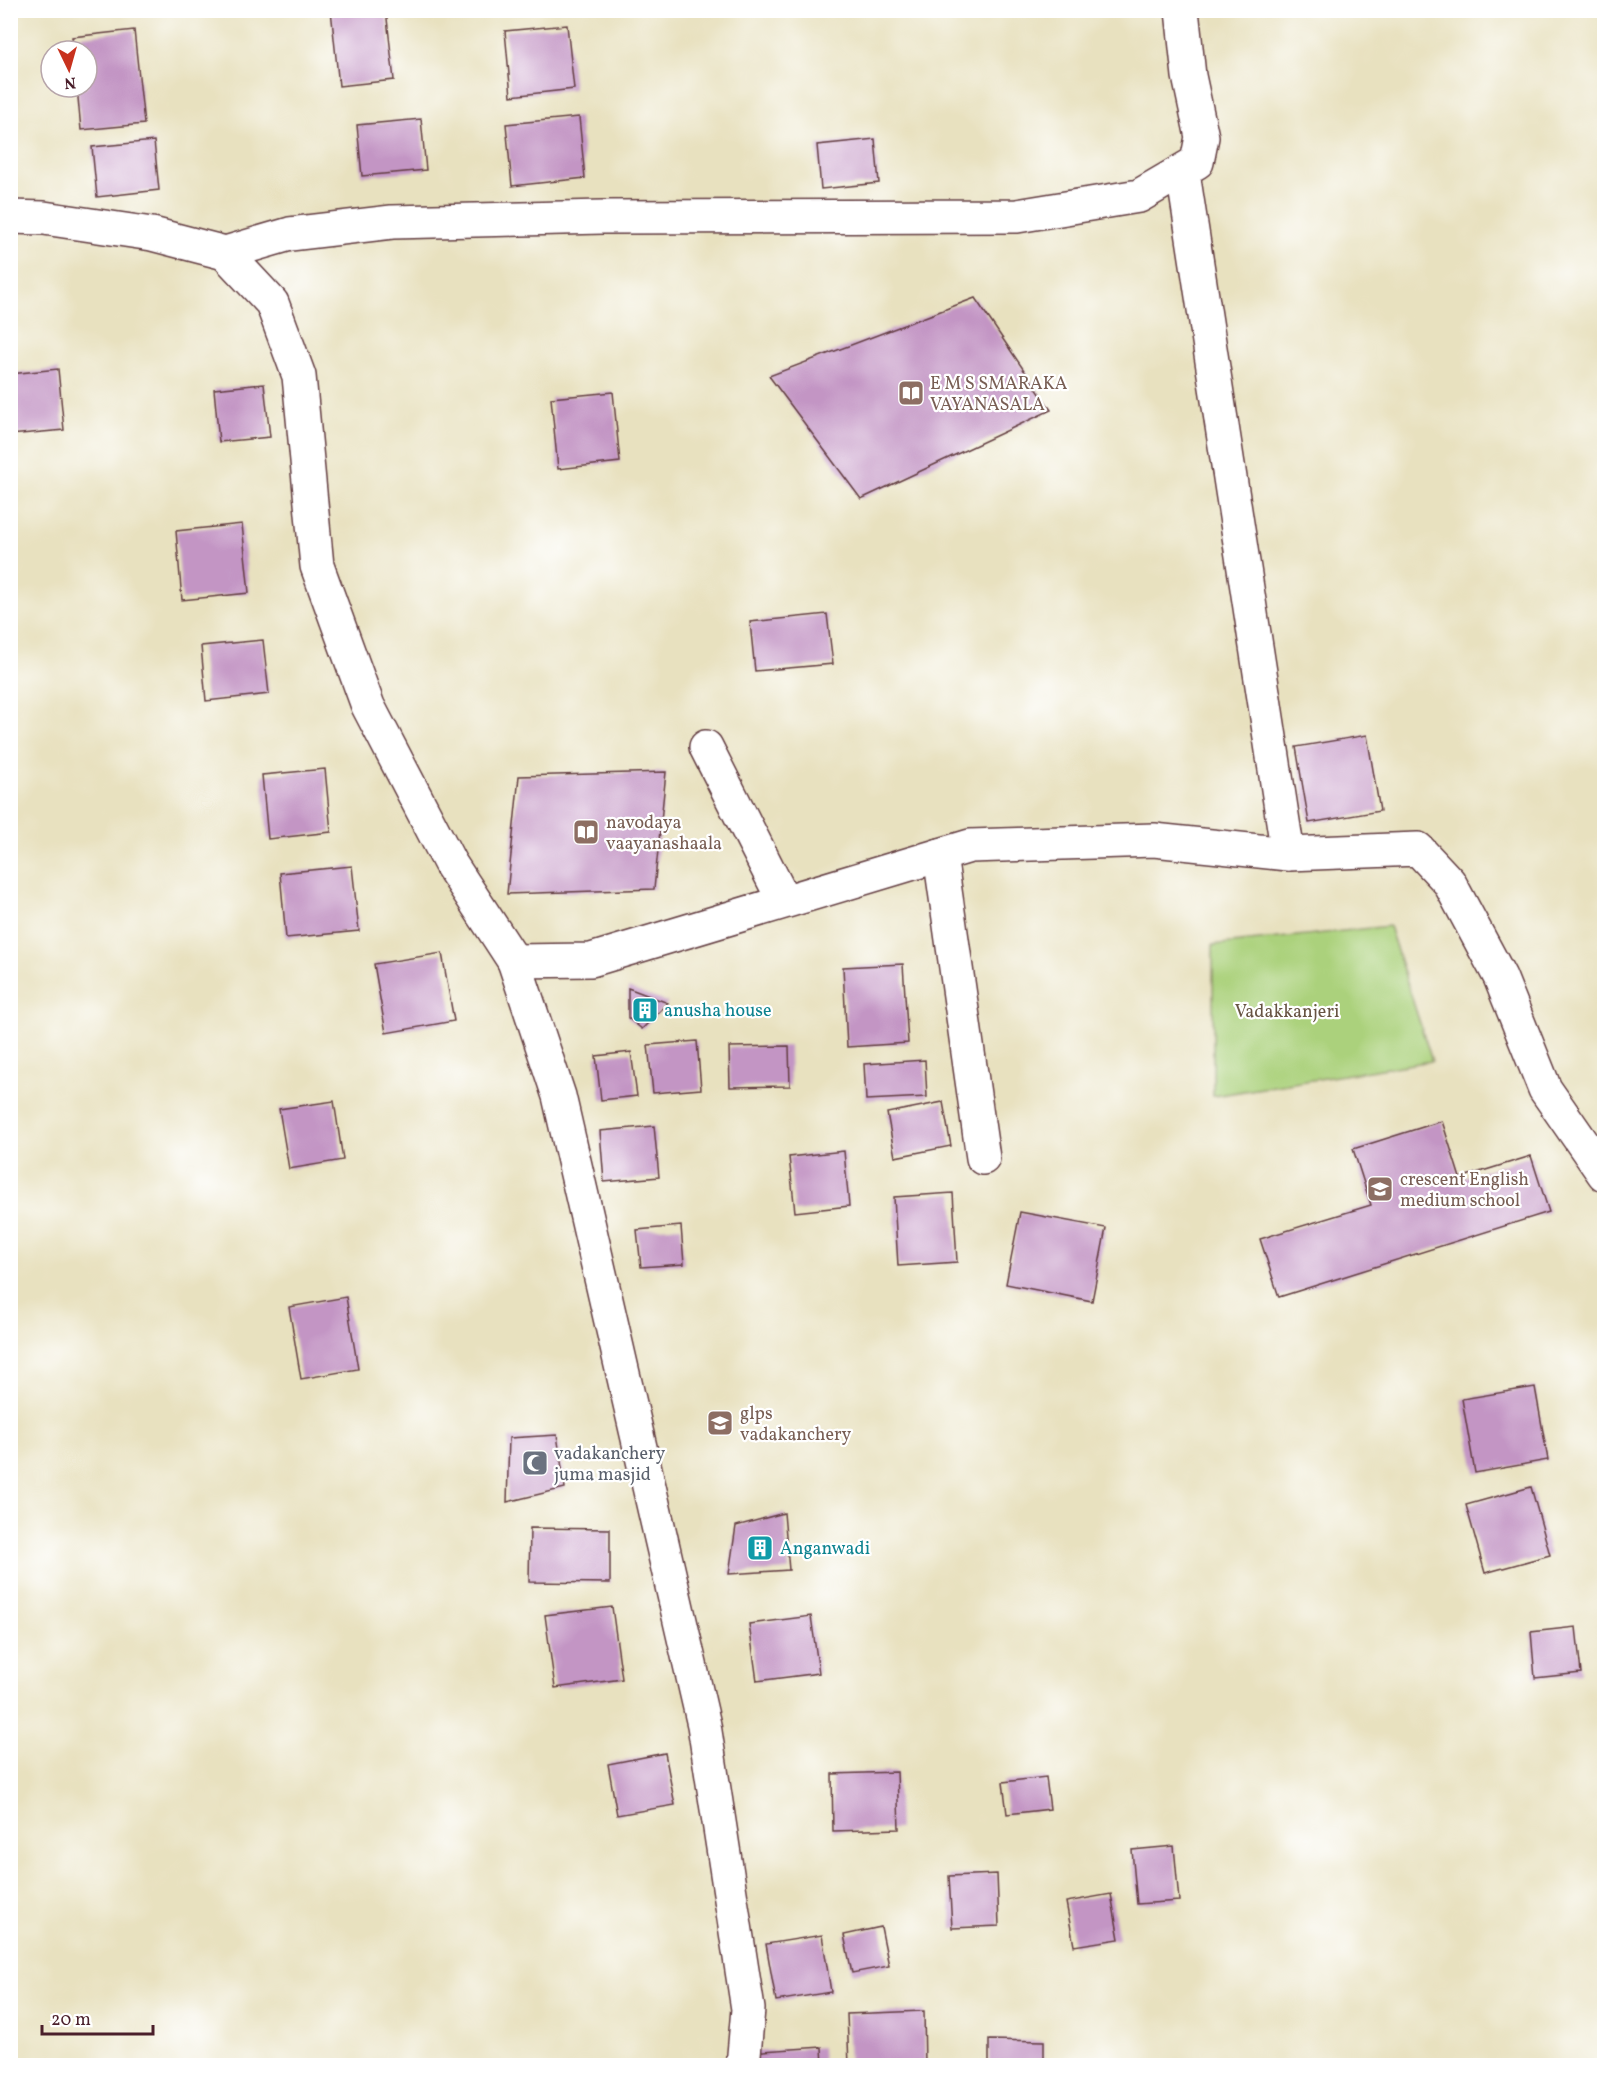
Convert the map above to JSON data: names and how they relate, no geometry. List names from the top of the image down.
{
  "parks": ["Vadakkanjeri"],
  "places": {
    "library": ["E M S SMARAKA VAYANASALA", "navodaya vaayanashaala"],
    "building": ["anusha house", "Anganwadi"],
    "school or university": ["crescent English medium school", "glps vadakanchery"],
    "mosque": ["vadakanchery juma masjid"]
  },
  "scale_bar": "20 m",
  "north": "bottom"
}
